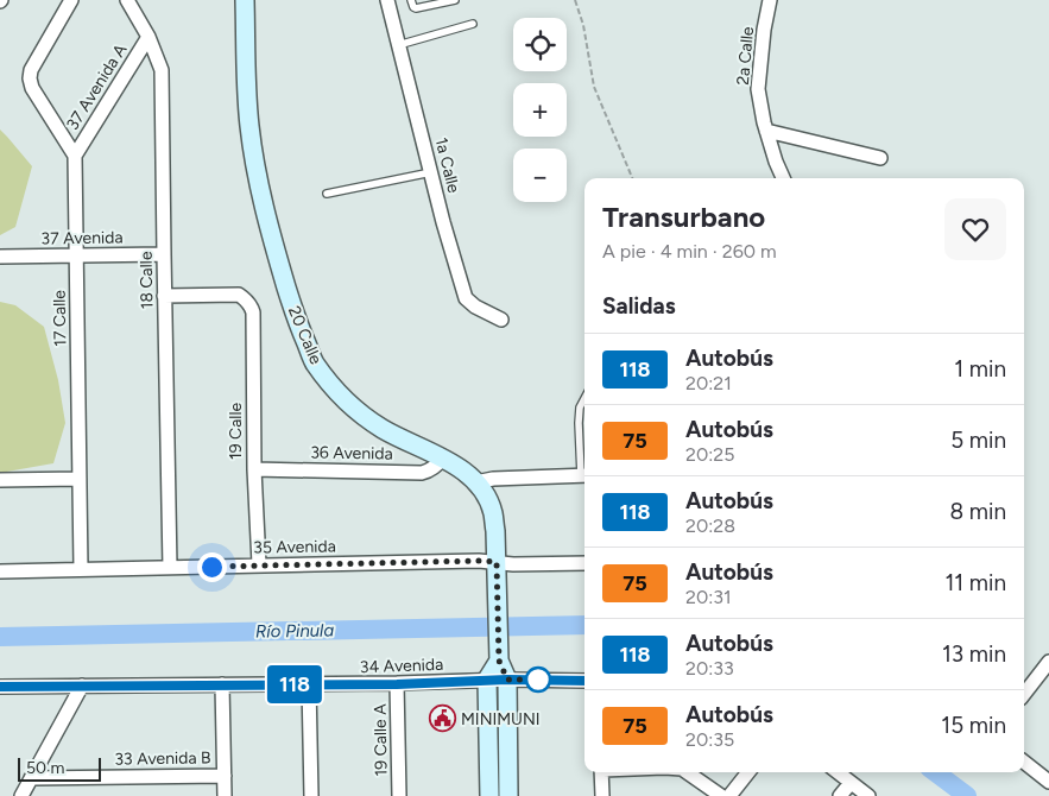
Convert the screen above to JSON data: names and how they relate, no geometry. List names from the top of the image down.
{
  "streets": {
    "main road": ["20 Calle"],
    "street": [
      "2a Calle",
      "37 Avenida A",
      "1a Calle",
      "37 Avenida",
      "18 Calle",
      "17 Calle",
      "19 Calle",
      "36 Avenida",
      "35 Avenida",
      "34 Avenida",
      "19 Calle A",
      "33 Avenida B"
    ]
  },
  "crossings": [
    ["37 Avenida A", "18 Calle"],
    ["37 Avenida A", "17 Calle"],
    ["37 Avenida", "18 Calle"],
    ["37 Avenida", "17 Calle"],
    ["18 Calle", "19 Calle"],
    ["18 Calle", "35 Avenida"],
    ["17 Calle", "35 Avenida"],
    ["20 Calle", "36 Avenida"],
    ["20 Calle", "35 Avenida"],
    ["20 Calle", "34 Avenida"],
    ["19 Calle", "36 Avenida"],
    ["19 Calle", "35 Avenida"],
    ["34 Avenida", "19 Calle A"]
  ],
  "water": ["Río Pinula"],
  "places": {
    "public building": ["MINIMUNI"]
  },
  "lines": ["bus line 118"],
  "scale_bar": "50 m",
  "page": {
    "on_map": "118",
    "map_buttons": ["+", "−"],
    "heading": [
      ["Transurbano", "A pie · 4 min · 260 m"],
      "Salidas"
    ],
    "list": [
      {
        "mark": "118",
        "name": "Autobús",
        "note": "20:21",
        "value": "1 min"
      },
      {
        "mark": "75",
        "name": "Autobús",
        "note": "20:25",
        "value": "5 min"
      },
      {
        "mark": "118",
        "name": "Autobús",
        "note": "20:28",
        "value": "8 min"
      },
      {
        "mark": "75",
        "name": "Autobús",
        "note": "20:31",
        "value": "11 min"
      },
      {
        "mark": "118",
        "name": "Autobús",
        "note": "20:33",
        "value": "13 min"
      },
      {
        "mark": "75",
        "name": "Autobús",
        "note": "20:35",
        "value": "15 min"
      }
    ],
    "scale": "50 m"
  }
}
